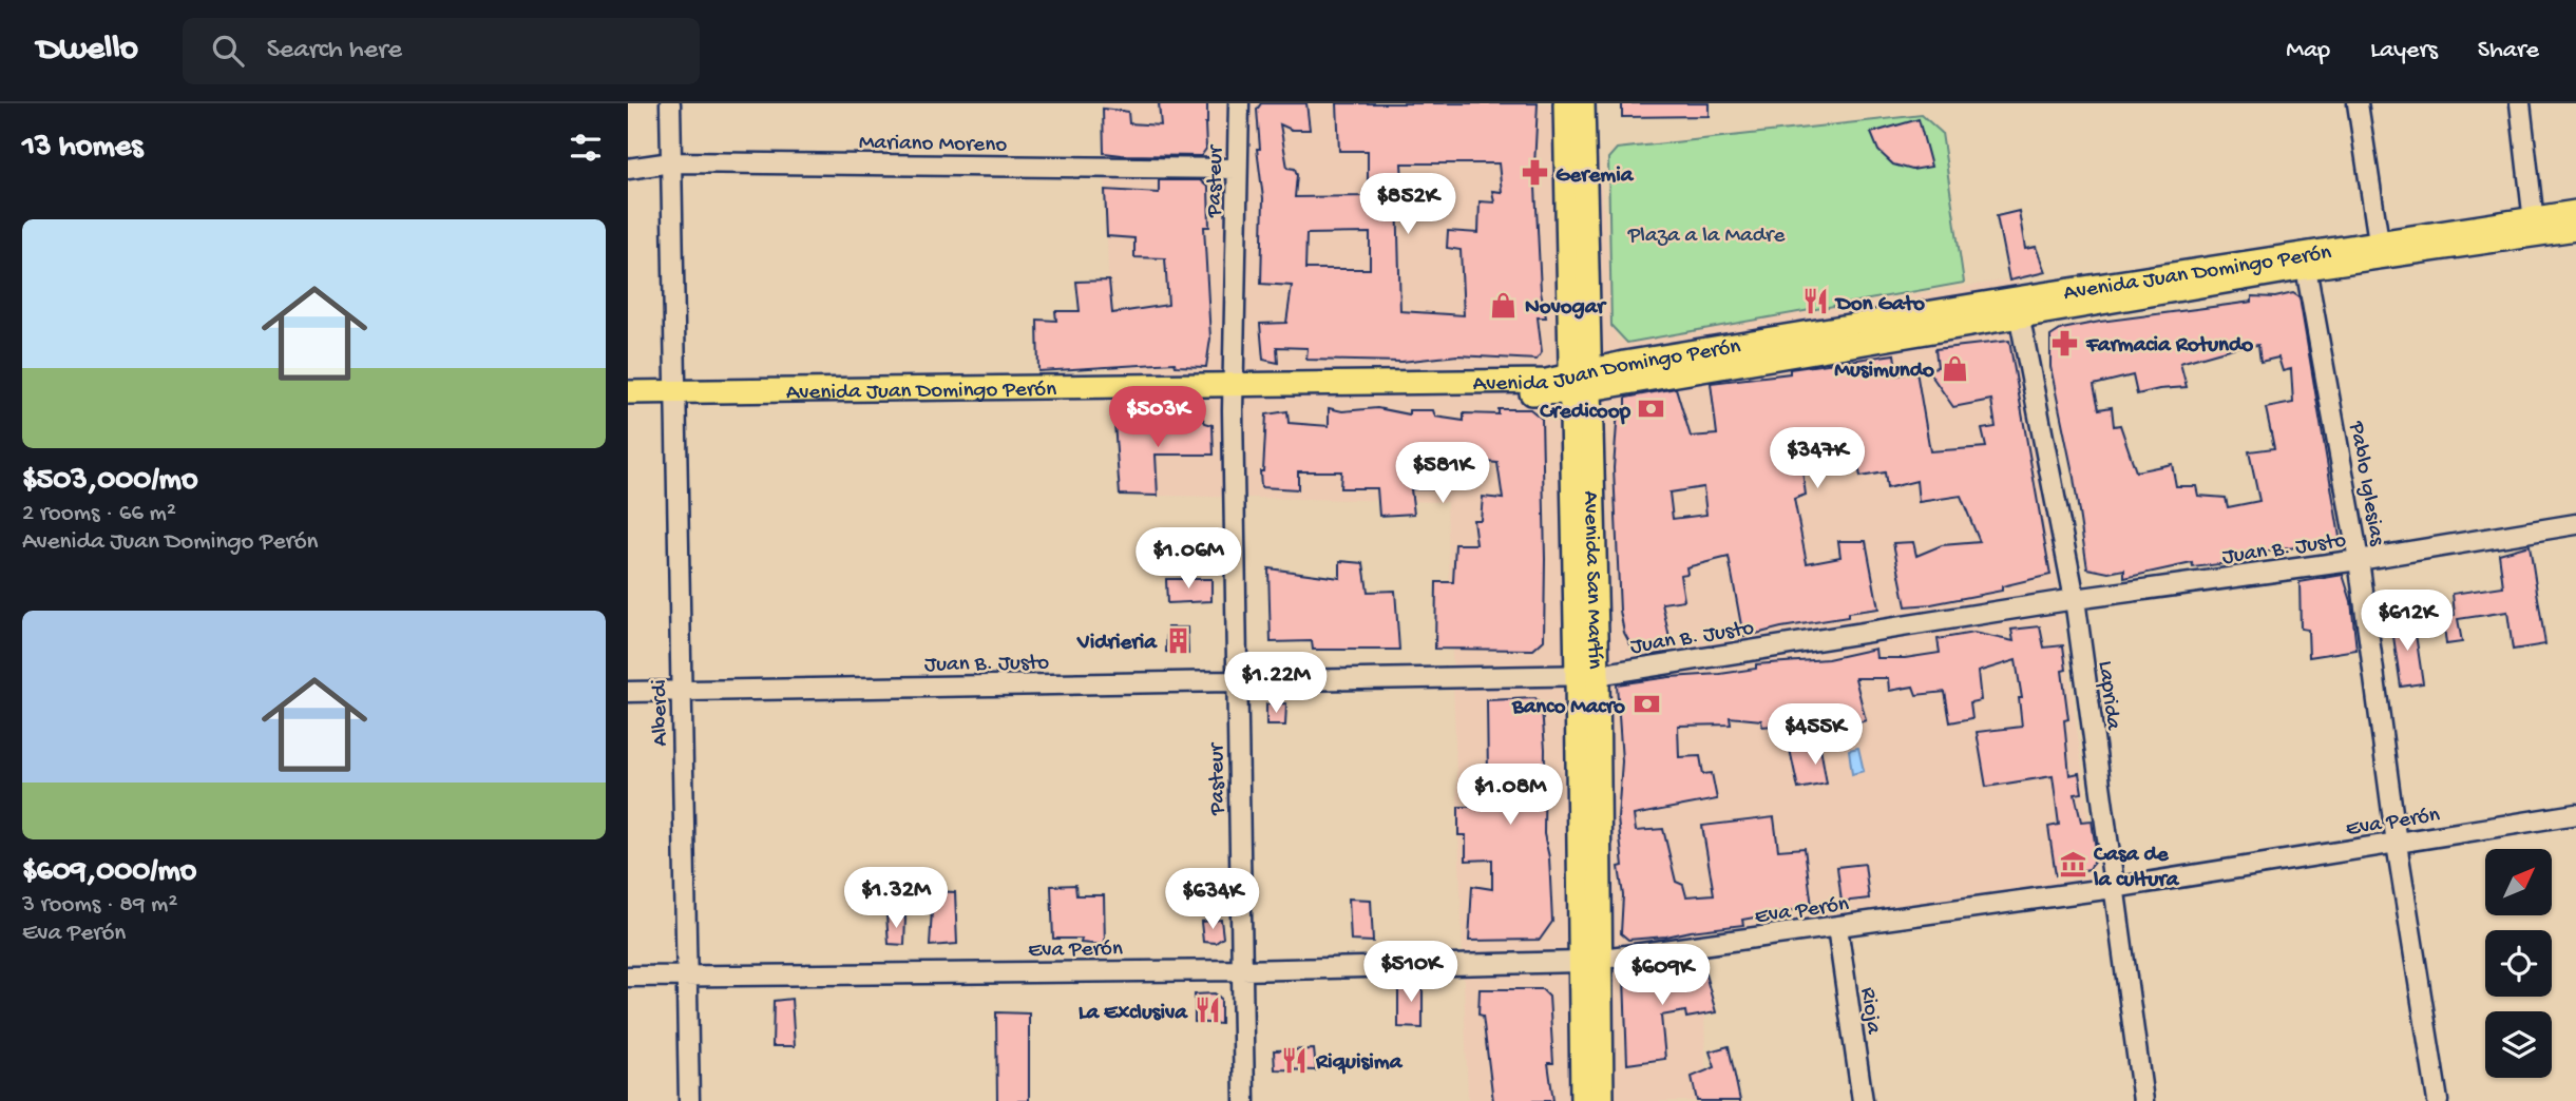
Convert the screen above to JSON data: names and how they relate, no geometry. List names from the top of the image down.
{
  "streets": {
    "main road": ["Avenida Juan Domingo Perón", "Avenida San Martín"],
    "street": [
      "Mariano Moreno",
      "Pasteur",
      "Pablo Iglesias",
      "Juan B. Justo",
      "Laprida",
      "Alberdi",
      "Eva Perón",
      "Rioja"
    ]
  },
  "crossings": [
    ["Mariano Moreno", "Pasteur"],
    ["Mariano Moreno", "Alberdi"],
    ["Pasteur", "Avenida Juan Domingo Perón"],
    ["Pasteur", "Juan B. Justo"],
    ["Pasteur", "Eva Perón"],
    ["Avenida Juan Domingo Perón", "Pablo Iglesias"],
    ["Avenida Juan Domingo Perón", "Avenida San Martín"],
    ["Avenida Juan Domingo Perón", "Laprida"],
    ["Avenida Juan Domingo Perón", "Alberdi"],
    ["Pablo Iglesias", "Juan B. Justo"],
    ["Pablo Iglesias", "Eva Perón"],
    ["Juan B. Justo", "Avenida San Martín"],
    ["Juan B. Justo", "Laprida"],
    ["Juan B. Justo", "Alberdi"],
    ["Avenida San Martín", "Eva Perón"],
    ["Laprida", "Eva Perón"],
    ["Alberdi", "Eva Perón"],
    ["Eva Perón", "Rioja"]
  ],
  "parks": ["Plaza a la Madre"],
  "places": {
    "pharmacy": ["Geremia", "Farmacia Rotundo"],
    "restaurant": ["Don Gato", "La Exclusiva", "Riquisima"],
    "shop": ["Novogar", "Musimundo"],
    "bank": ["Credicoop", "Banco Macro"],
    "building": ["Vidrieria"],
    "museum": ["Casa de la cultura"]
  },
  "north": "top right",
  "page": {
    "header": "Dwello",
    "search": "Search here",
    "nav": ["Map", "Layers", "Share"],
    "heading": "13 homes",
    "price": [
      "$852K",
      "$503K",
      "$347K",
      "$581K",
      "$1.06M",
      "$612K",
      "$1.22M",
      "$455K",
      "$1.08M",
      "$1.32M",
      "$634K",
      "$510K",
      "$609K"
    ],
    "list": [
      {
        "name": "$503,000/mo",
        "note": "2 rooms · 66 m² · Avenida Juan Domingo Perón"
      },
      {
        "name": "$609,000/mo",
        "note": "3 rooms · 89 m² · Eva Perón"
      }
    ]
  }
}
